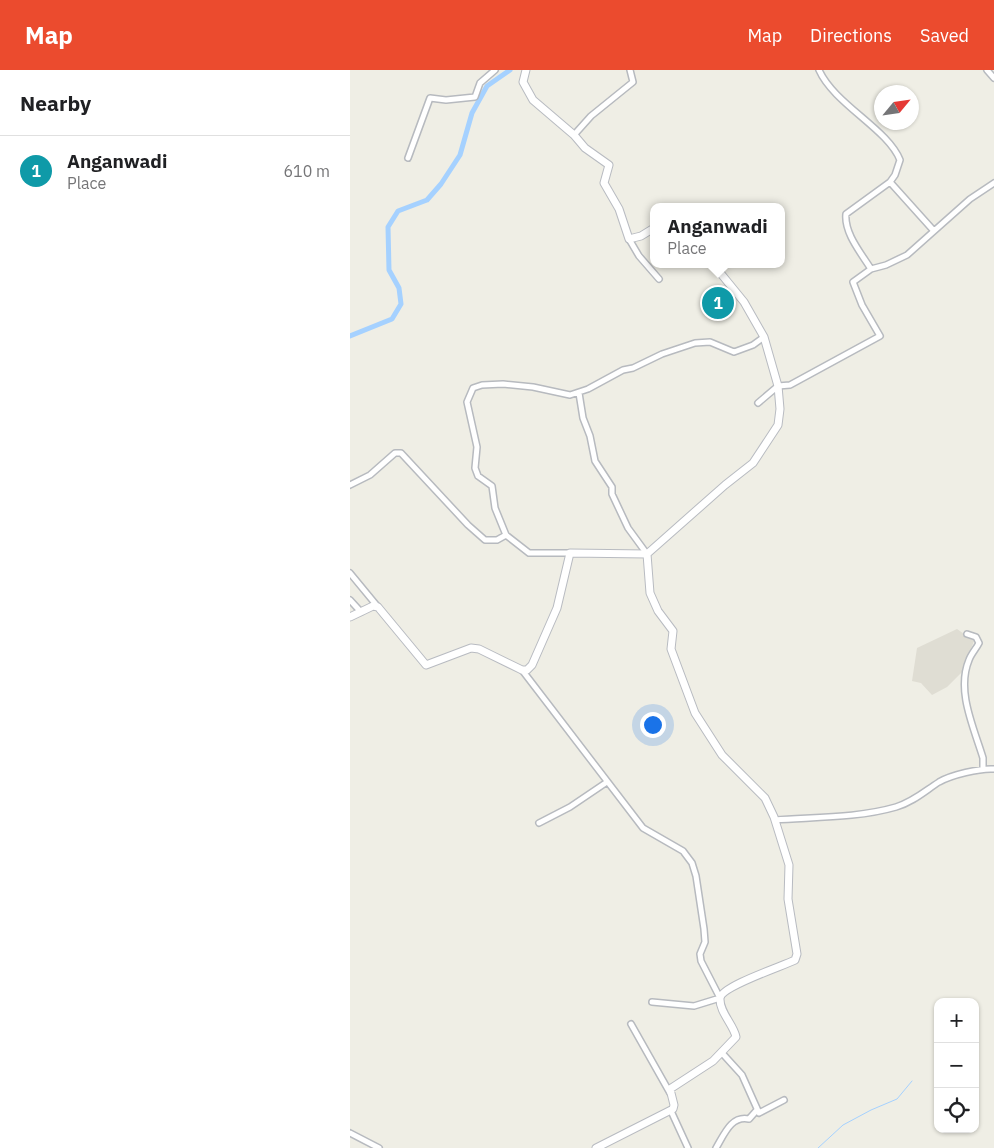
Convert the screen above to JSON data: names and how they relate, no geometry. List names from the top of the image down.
{
  "north": "top right",
  "page": {
    "header": "Map",
    "nav": ["Map", "Directions", "Saved"],
    "heading": "Nearby",
    "list": [
      {
        "mark": "1",
        "name": "Anganwadi",
        "note": "Place",
        "value": "610 m"
      }
    ],
    "popup": ["Anganwadi", "Place"],
    "pins": "1",
    "map_buttons": ["+", "−"]
  }
}
